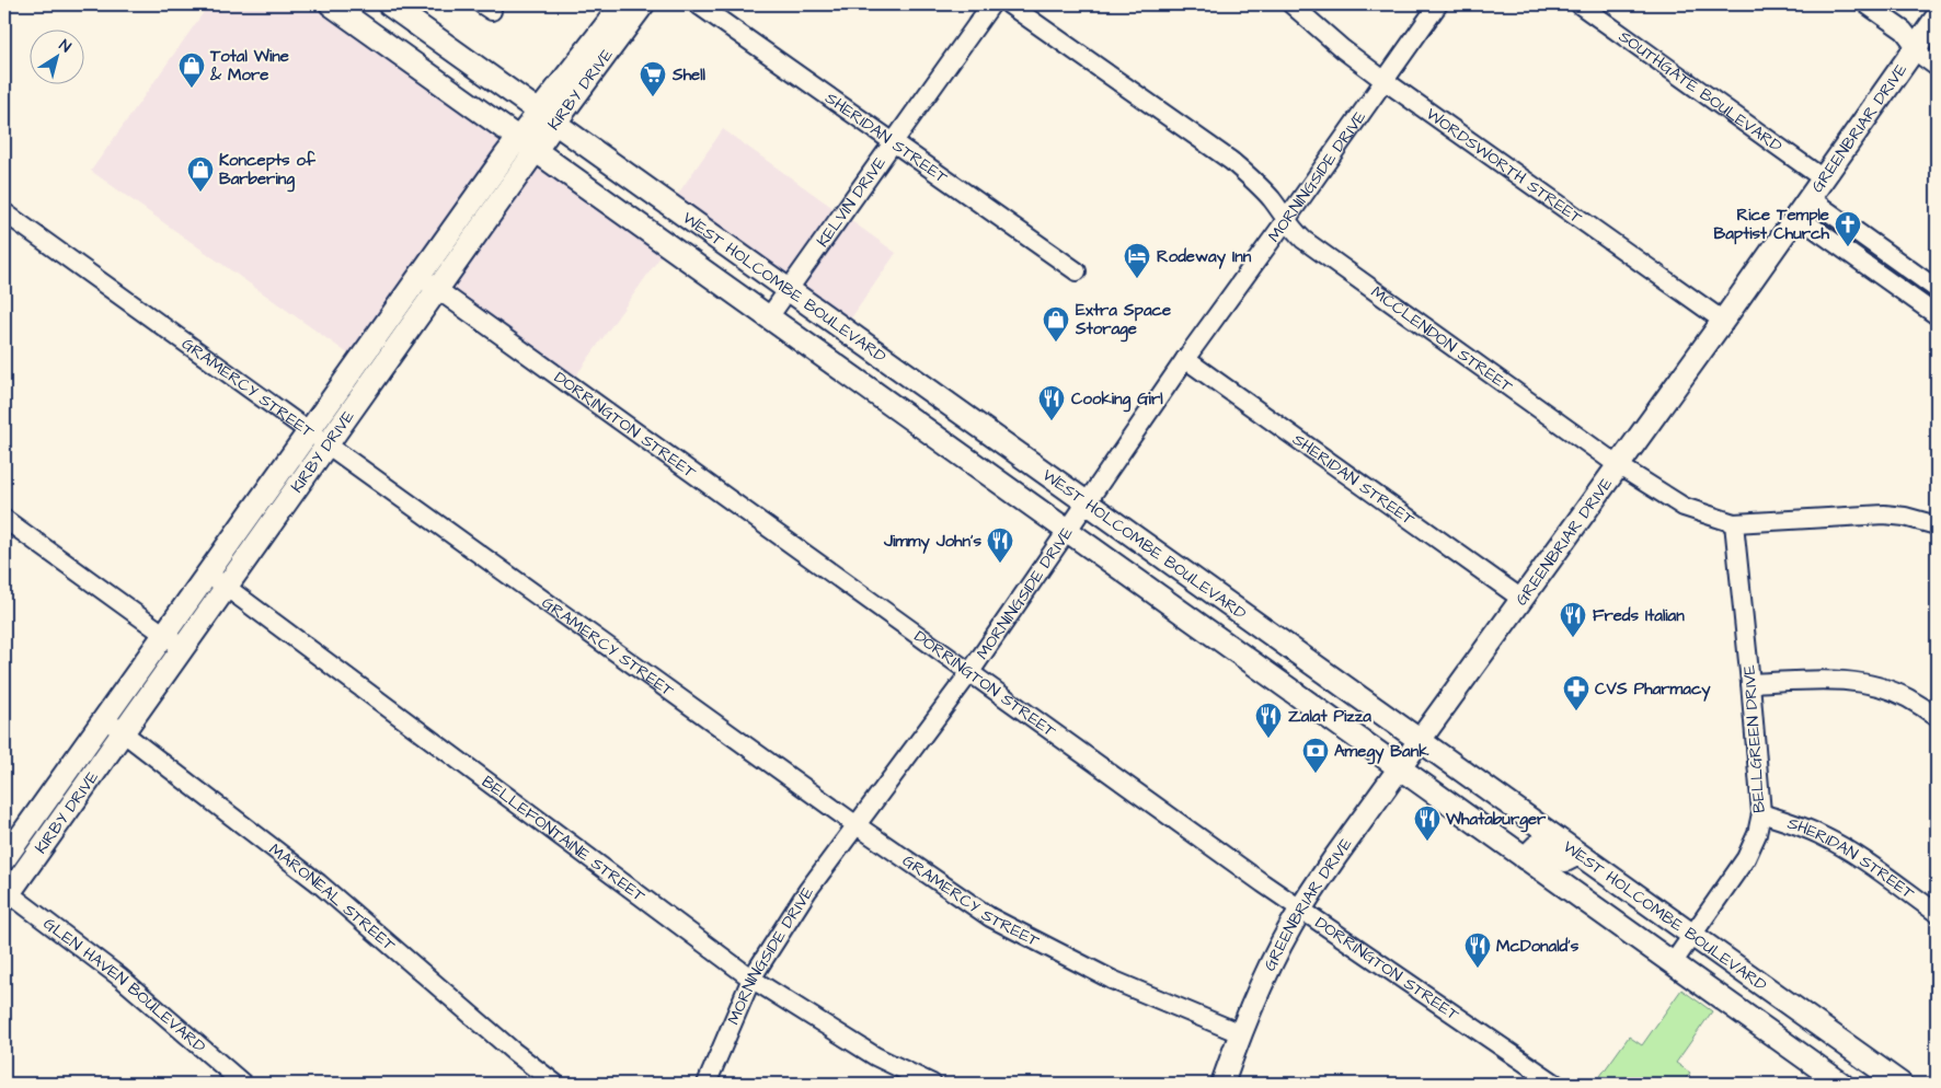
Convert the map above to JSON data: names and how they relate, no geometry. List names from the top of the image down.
{
  "streets": {
    "main road": ["KIRBY DRIVE", "GREENBRIAR DRIVE", "WEST HOLCOMBE BOULEVARD"],
    "street": [
      "SOUTHGATE BOULEVARD",
      "SHERIDAN STREET",
      "WORDSWORTH STREET",
      "MORNINGSIDE DRIVE",
      "KELVIN DRIVE",
      "MCCLENDON STREET",
      "GRAMERCY STREET",
      "DORRINGTON STREET",
      "BELLGREEN DRIVE",
      "BELLEFONTAINE STREET",
      "MARONEAL STREET",
      "GLEN HAVEN BOULEVARD"
    ]
  },
  "crossings": [
    ["KIRBY DRIVE", "WEST HOLCOMBE BOULEVARD"],
    ["KIRBY DRIVE", "GRAMERCY STREET"],
    ["KIRBY DRIVE", "DORRINGTON STREET"],
    ["KIRBY DRIVE", "BELLEFONTAINE STREET"],
    ["KIRBY DRIVE", "MARONEAL STREET"],
    ["KIRBY DRIVE", "GLEN HAVEN BOULEVARD"],
    ["SOUTHGATE BOULEVARD", "GREENBRIAR DRIVE"],
    ["GREENBRIAR DRIVE", "SHERIDAN STREET"],
    ["GREENBRIAR DRIVE", "WORDSWORTH STREET"],
    ["GREENBRIAR DRIVE", "WEST HOLCOMBE BOULEVARD"],
    ["GREENBRIAR DRIVE", "MCCLENDON STREET"],
    ["GREENBRIAR DRIVE", "GRAMERCY STREET"],
    ["GREENBRIAR DRIVE", "DORRINGTON STREET"],
    ["SHERIDAN STREET", "MORNINGSIDE DRIVE"],
    ["SHERIDAN STREET", "KELVIN DRIVE"],
    ["SHERIDAN STREET", "BELLGREEN DRIVE"],
    ["WORDSWORTH STREET", "MORNINGSIDE DRIVE"],
    ["MORNINGSIDE DRIVE", "WEST HOLCOMBE BOULEVARD"],
    ["MORNINGSIDE DRIVE", "MCCLENDON STREET"],
    ["MORNINGSIDE DRIVE", "GRAMERCY STREET"],
    ["MORNINGSIDE DRIVE", "DORRINGTON STREET"],
    ["MORNINGSIDE DRIVE", "BELLEFONTAINE STREET"],
    ["KELVIN DRIVE", "WEST HOLCOMBE BOULEVARD"],
    ["WEST HOLCOMBE BOULEVARD", "BELLGREEN DRIVE"],
    ["MCCLENDON STREET", "BELLGREEN DRIVE"]
  ],
  "places": {
    "shop": ["Total Wine & More", "Koncepts of Barbering", "Extra Space Storage"],
    "supermarket": ["Shell"],
    "church": ["Rice Temple Baptist Church"],
    "hotel": ["Rodeway Inn"],
    "restaurant": [
      "Cooking Girl",
      "Jimmy John's",
      "Freds Italian",
      "Zalat Pizza",
      "Whataburger",
      "McDonald's"
    ],
    "pharmacy": ["CVS Pharmacy"],
    "bank": ["Amegy Bank"]
  },
  "north": "top right"
}
